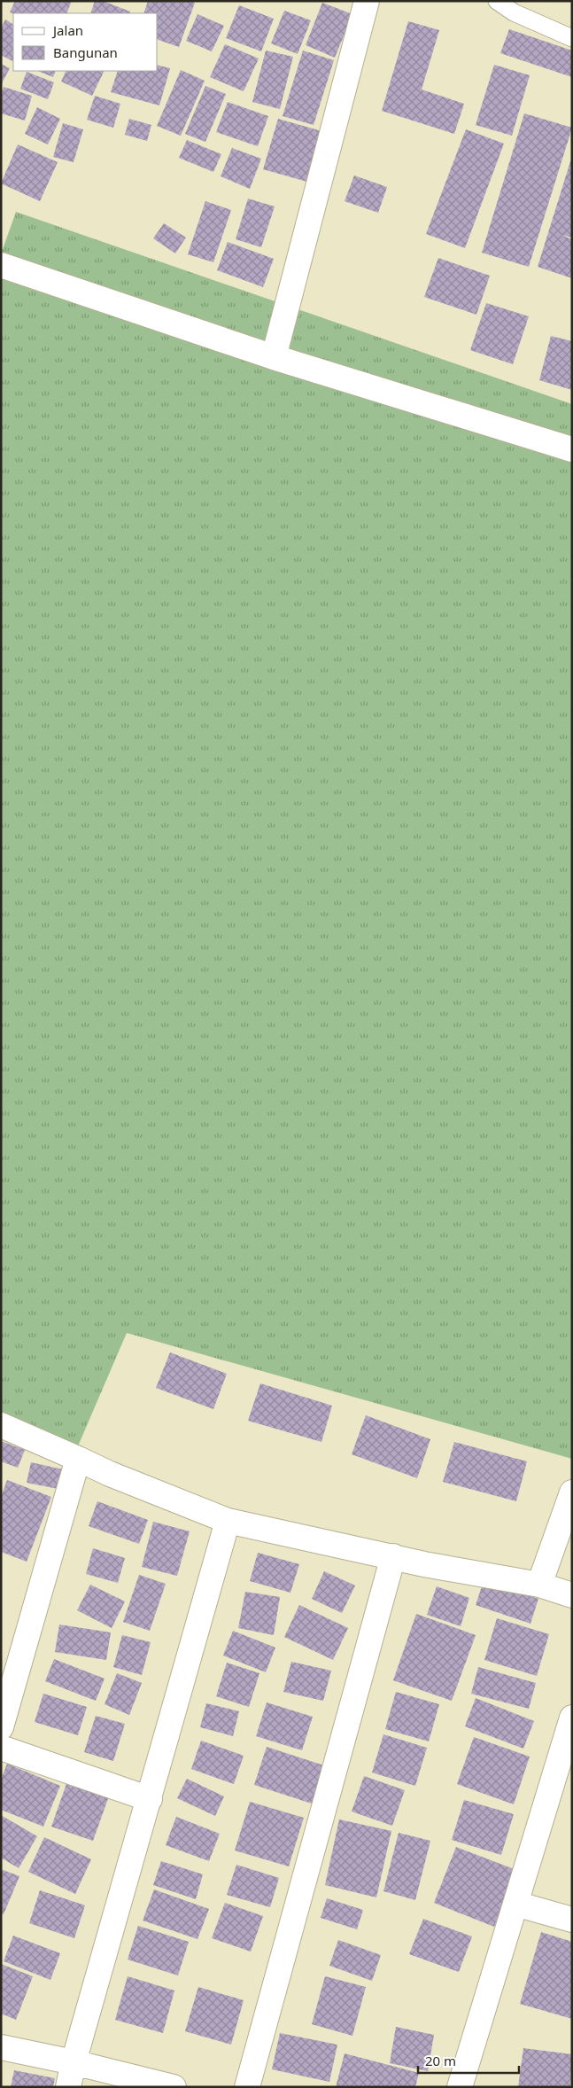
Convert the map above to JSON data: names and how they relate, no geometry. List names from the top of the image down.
{
  "legend": ["Jalan", "Bangunan"],
  "scale_bar": "20 m"
}
